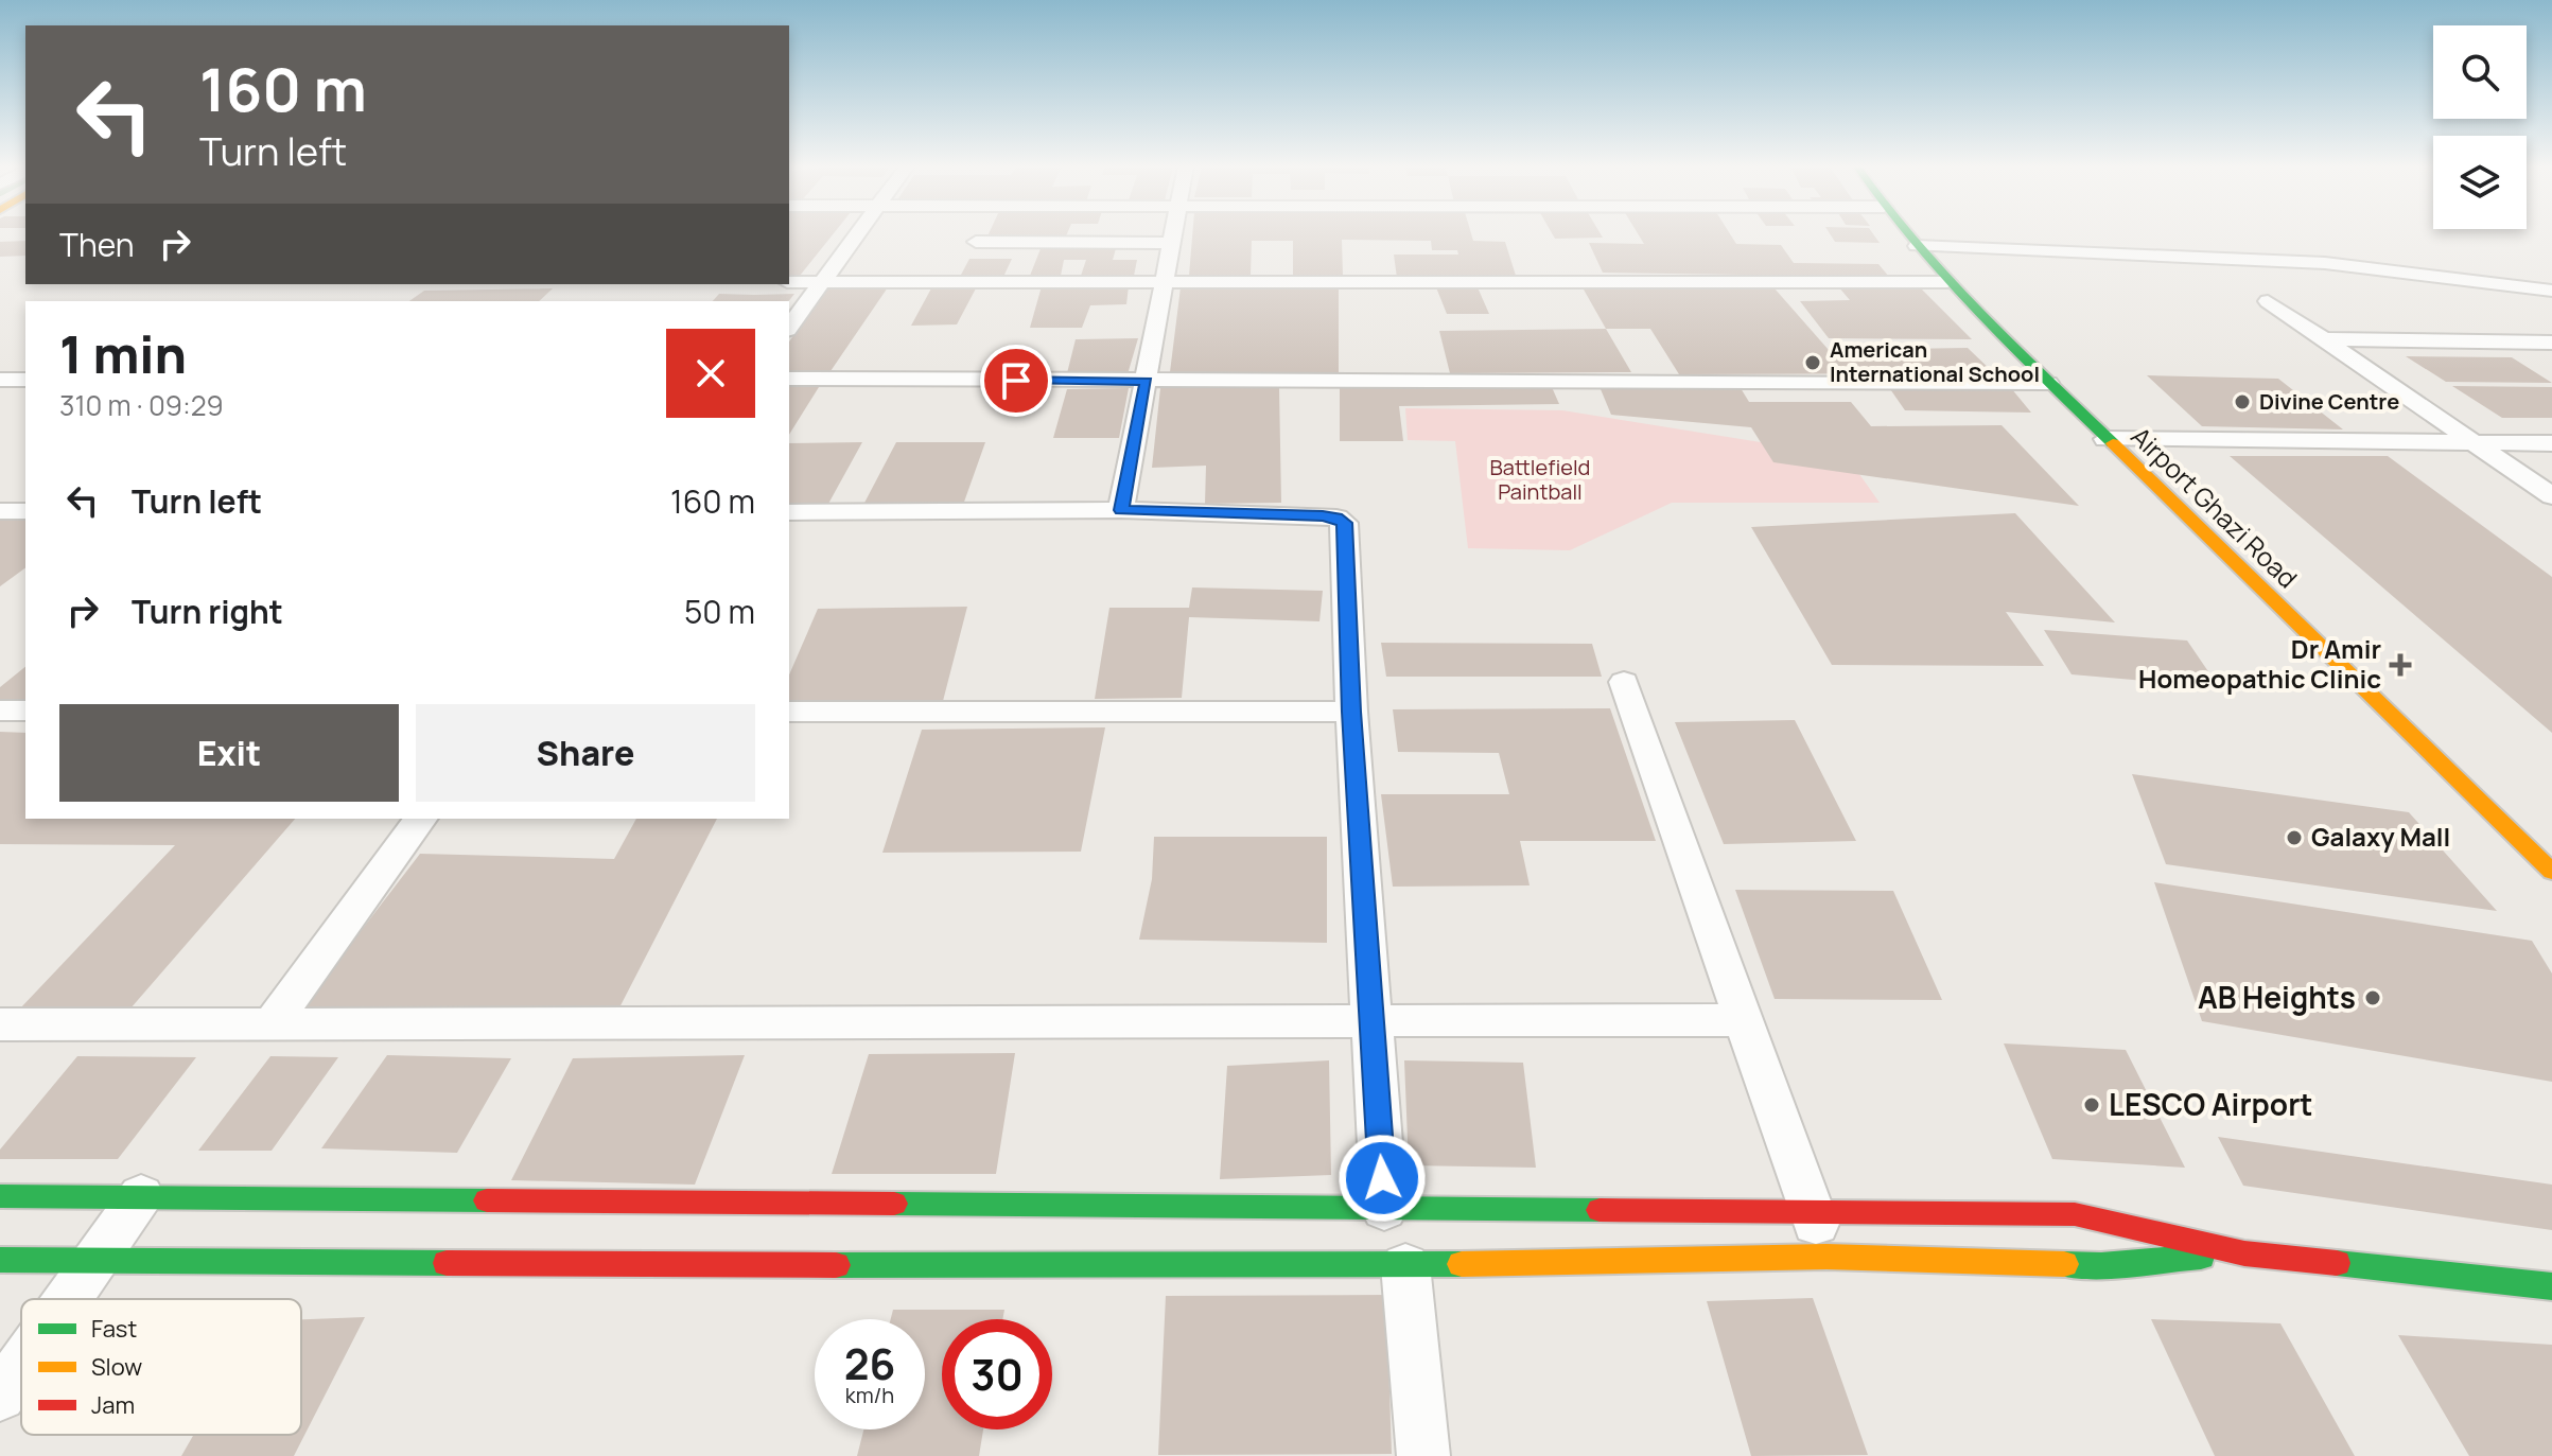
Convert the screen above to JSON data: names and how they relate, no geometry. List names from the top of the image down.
{
  "streets": {
    "street": ["Airport Ghazi Road"]
  },
  "parks": ["Battlefield Paintball"],
  "places": {
    "other": [
      "American International School",
      "Divine Centre",
      "Galaxy Mall",
      "AB Heights",
      "LESCO Airport"
    ],
    "health": ["Dr Amir Homeopathic Clinic"]
  },
  "legend": ["Fast", "Slow", "Jam"],
  "page": {
    "turn": ["160 m", "Turn left"],
    "then": "Then",
    "heading": ["1 min", "310 m · 09:29"],
    "list": [
      {
        "name": "Turn left",
        "value": "160 m"
      },
      {
        "name": "Turn right",
        "value": "50 m"
      }
    ],
    "buttons": ["Exit", "Share"],
    "speed": "26 km/h",
    "limit": "30"
  }
}
